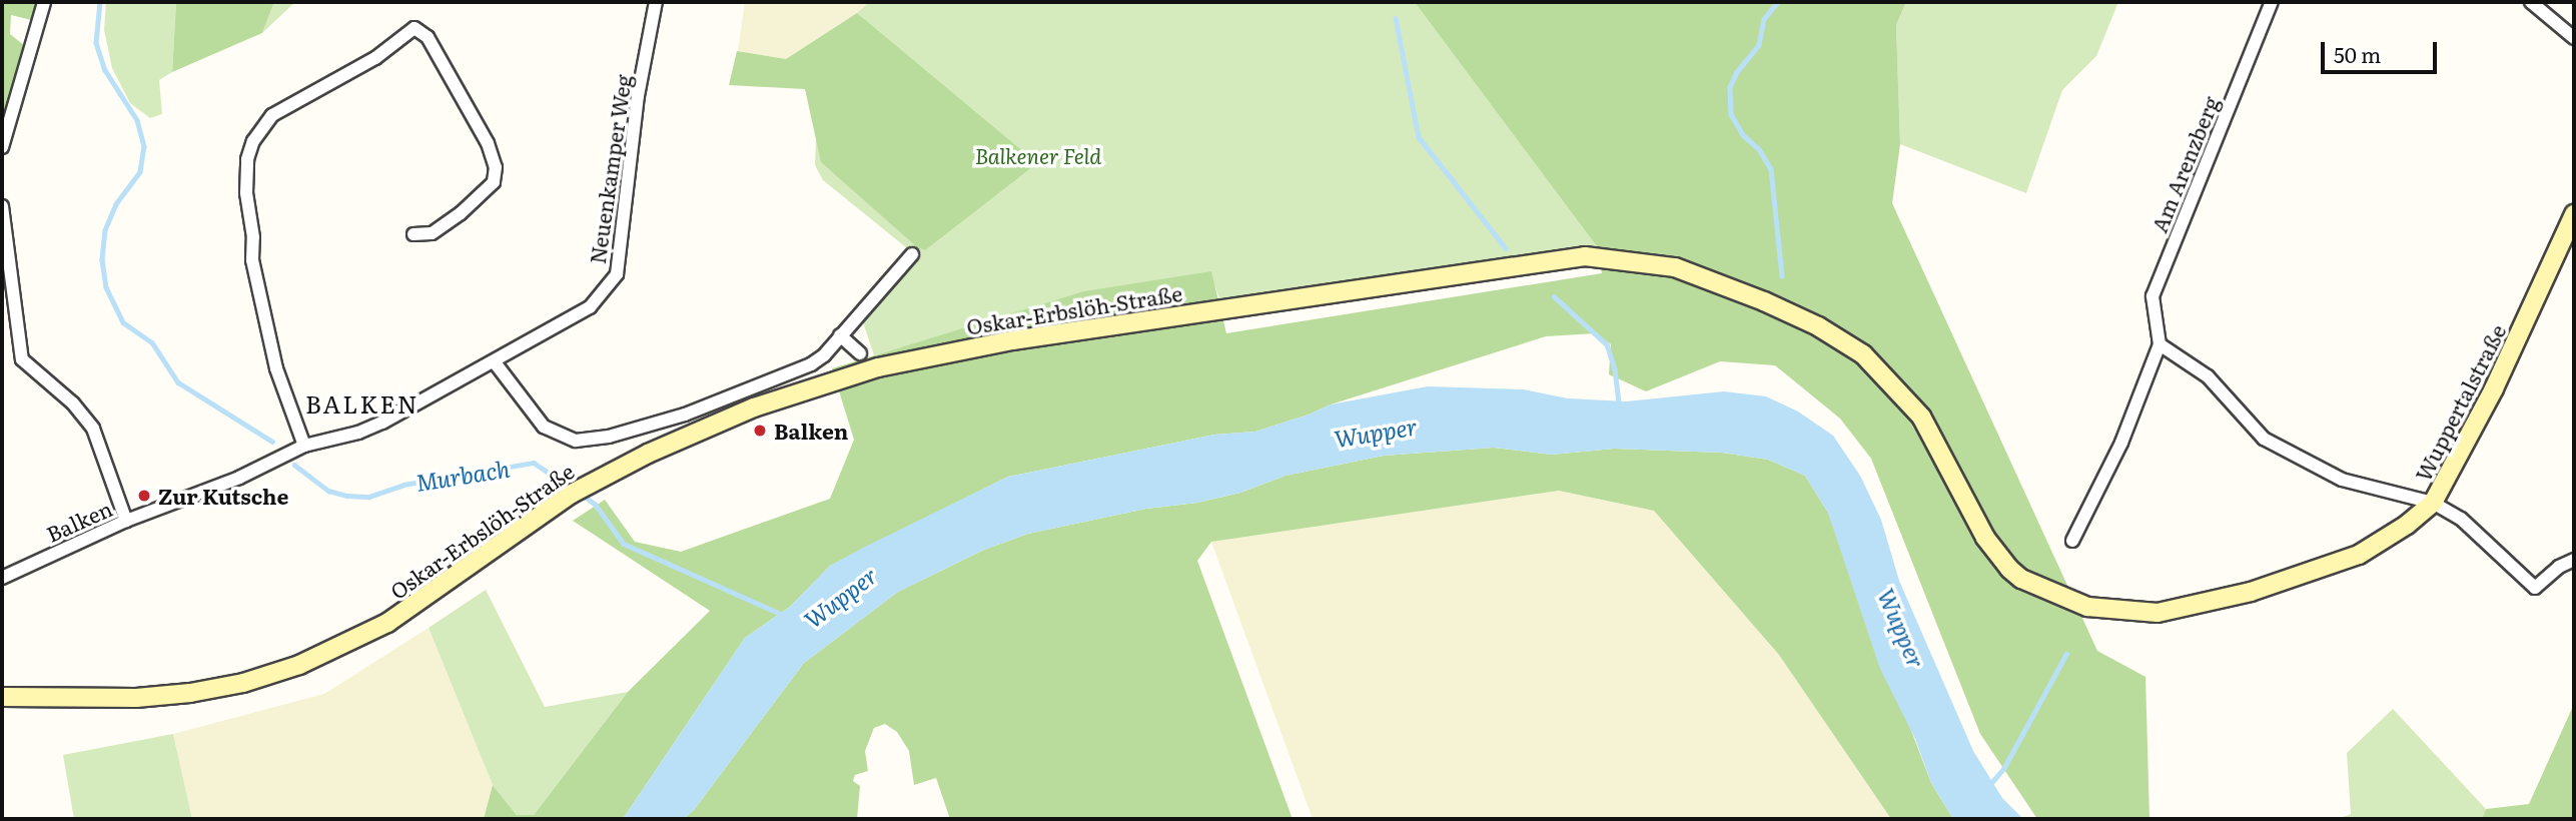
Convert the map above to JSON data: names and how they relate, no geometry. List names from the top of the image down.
{
  "streets": {
    "main road": ["Oskar-Erbslöh-Straße", "Wuppertalstraße"],
    "street": ["Am Arenzberg", "Neuenkamper Weg", "Balken"]
  },
  "crossings": [
    ["Neuenkamper Weg", "Balken"],
    ["Oskar-Erbslöh-Straße", "Wuppertalstraße"]
  ],
  "districts": ["BALKEN"],
  "water": ["Wupper", "Murbach"],
  "parks": ["Balkener Feld"],
  "places": ["Balken", "Zur Kutsche"],
  "scale_bar": "50 m"
}
